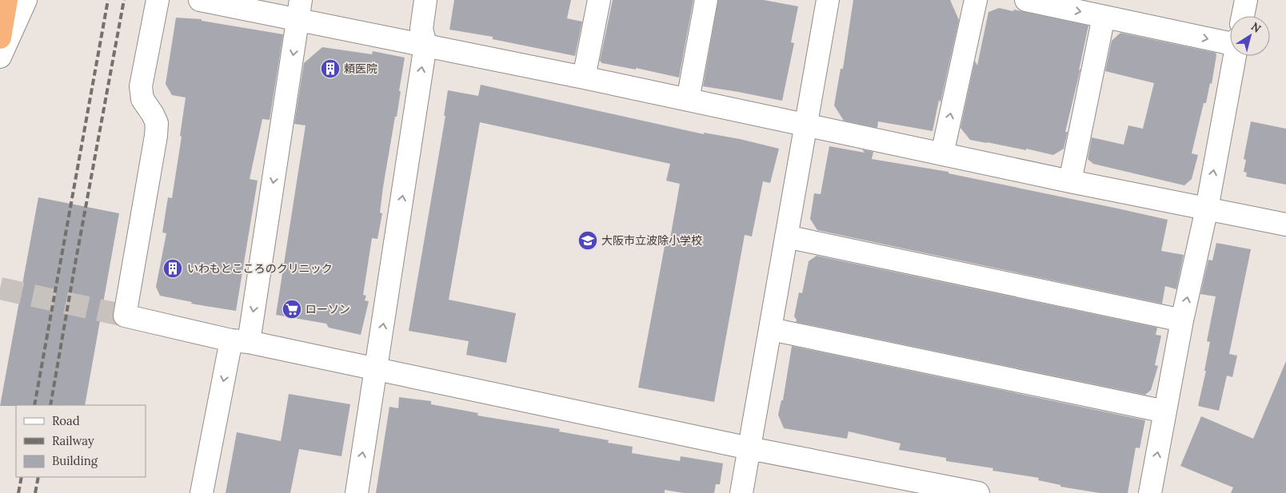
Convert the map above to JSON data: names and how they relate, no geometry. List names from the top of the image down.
{
  "places": {
    "building": ["頼医院", "いわもとこころのクリニック"],
    "school or university": ["大阪市立波除小学校"],
    "supermarket": ["ローソン"]
  },
  "legend": ["Road", "Railway", "Building"],
  "north": "top right"
}
